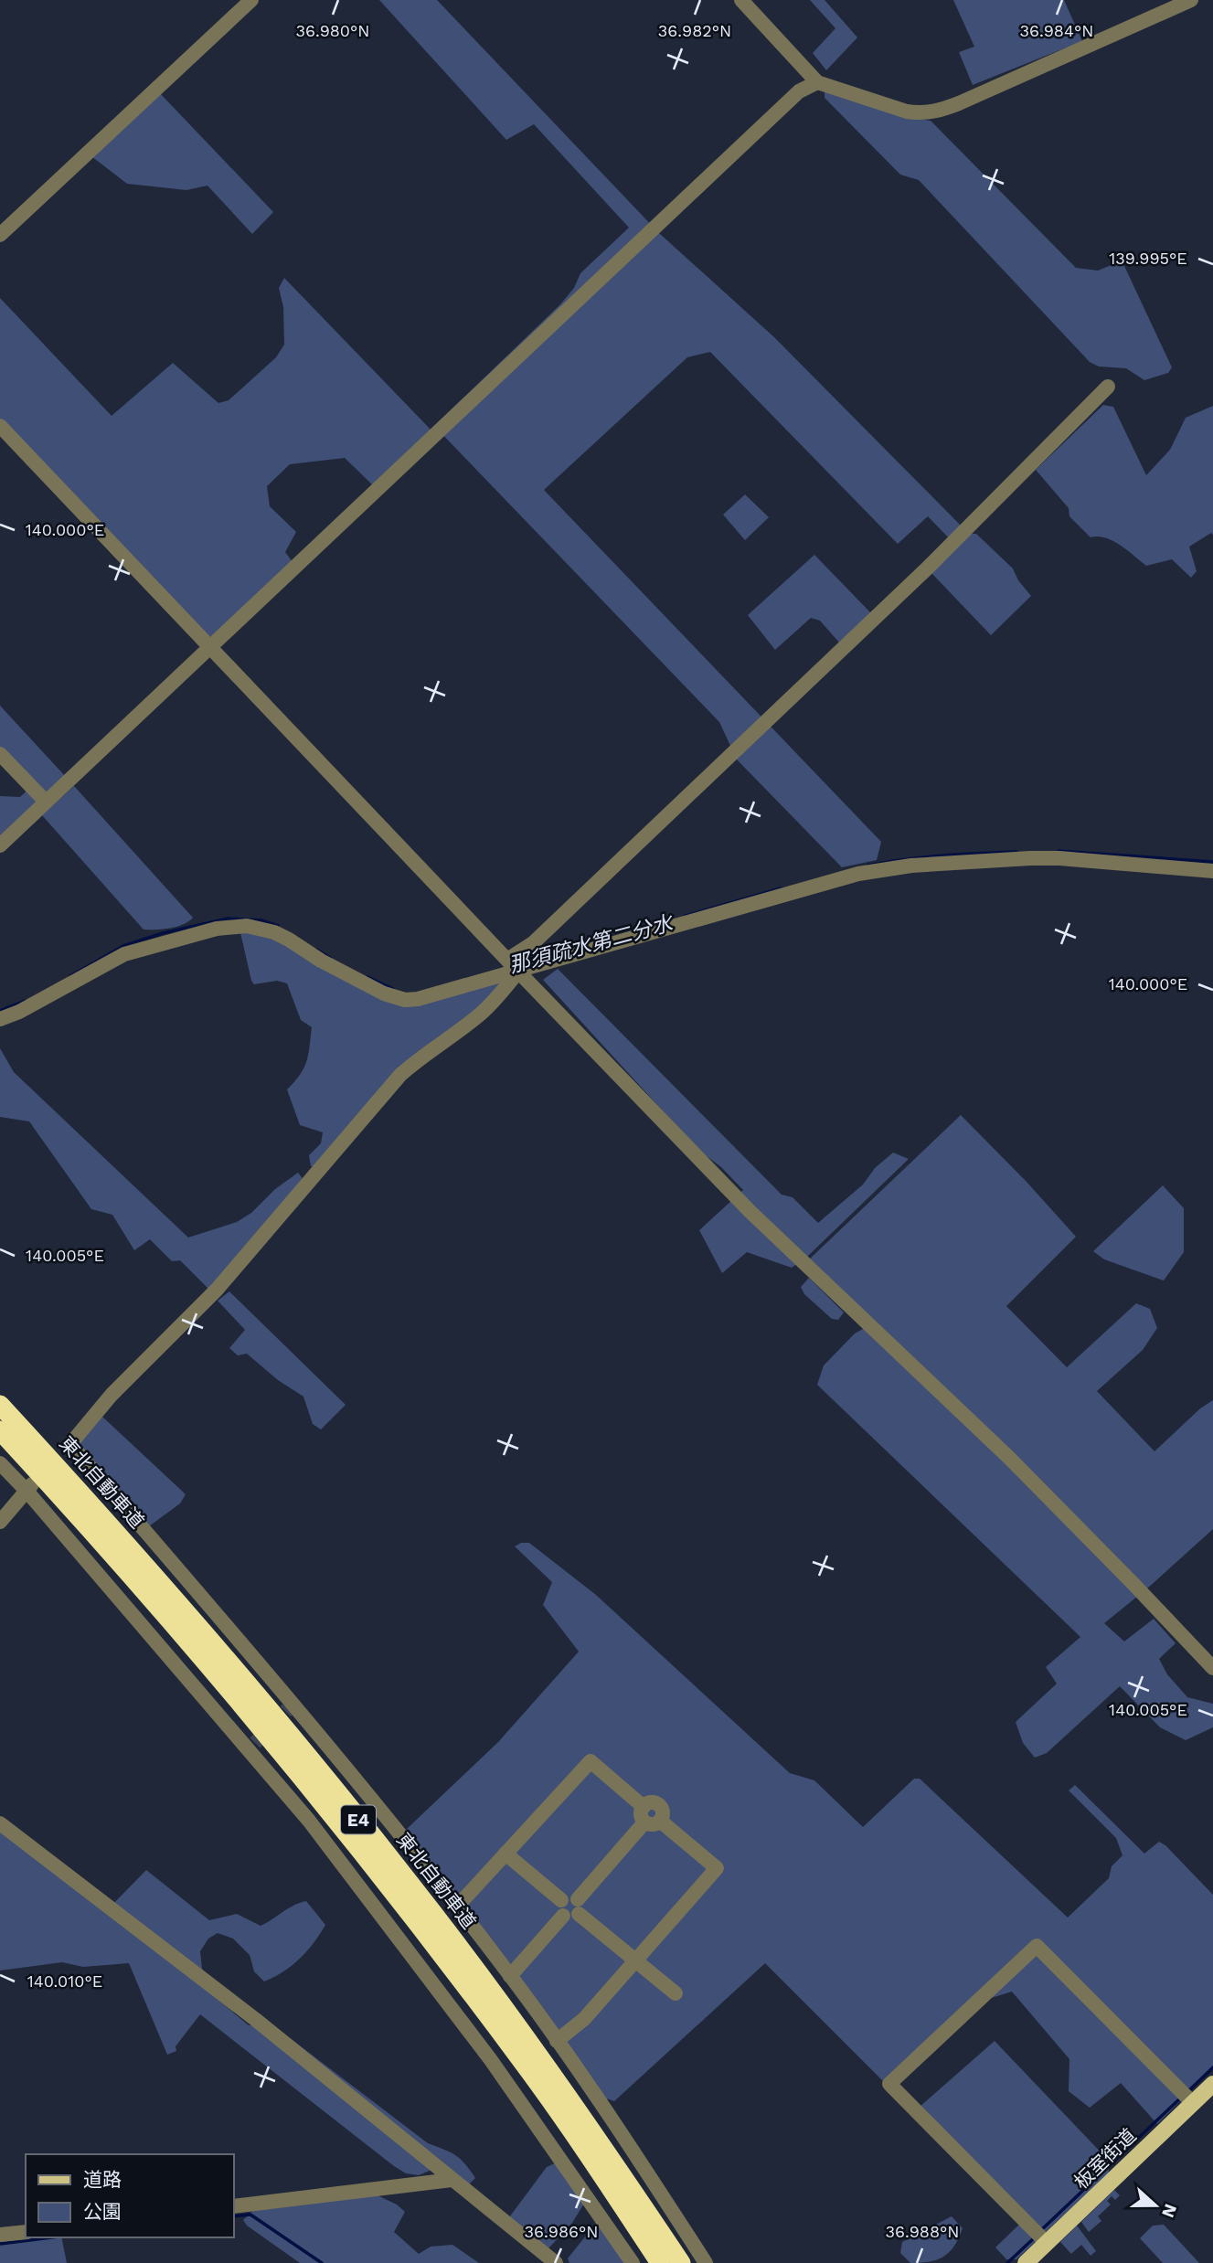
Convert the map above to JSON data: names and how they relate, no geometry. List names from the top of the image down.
{
  "streets": {
    "highway": ["東北自動車道", "E4"],
    "main road": ["板室街道"]
  },
  "water": ["那須疏水第二分水"],
  "legend": ["道路", "公園"],
  "north": "right",
  "coordinates": [
    "36.980°N",
    "36.982°N",
    "36.984°N",
    "139.995°E",
    "140.000°E",
    "140.005°E",
    "140.010°E",
    "36.986°N",
    "36.988°N"
  ]
}
